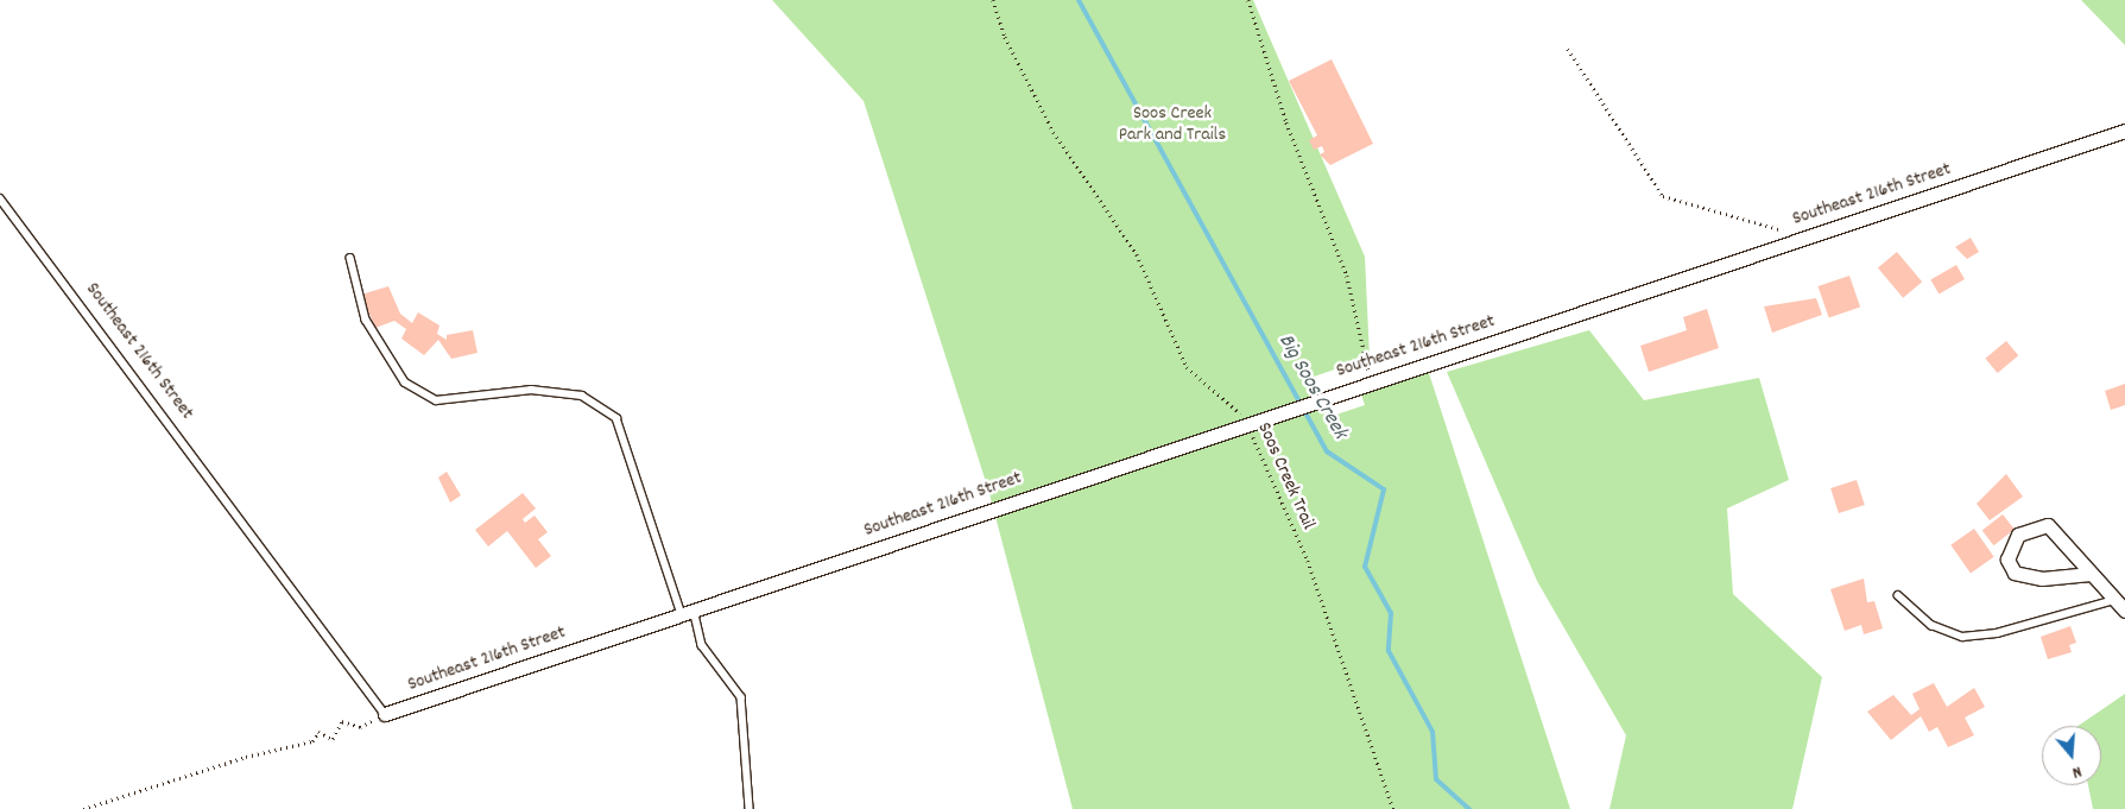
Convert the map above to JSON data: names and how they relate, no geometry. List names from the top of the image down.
{
  "streets": {
    "street": ["Southeast 216th Street"],
    "path": ["Soos Creek Trail"]
  },
  "crossings": [
    ["Southeast 216th Street", "Soos Creek Trail"]
  ],
  "water": ["Big Soos Creek"],
  "parks": ["Soos Creek Park and Trails"],
  "north": "bottom"
}
